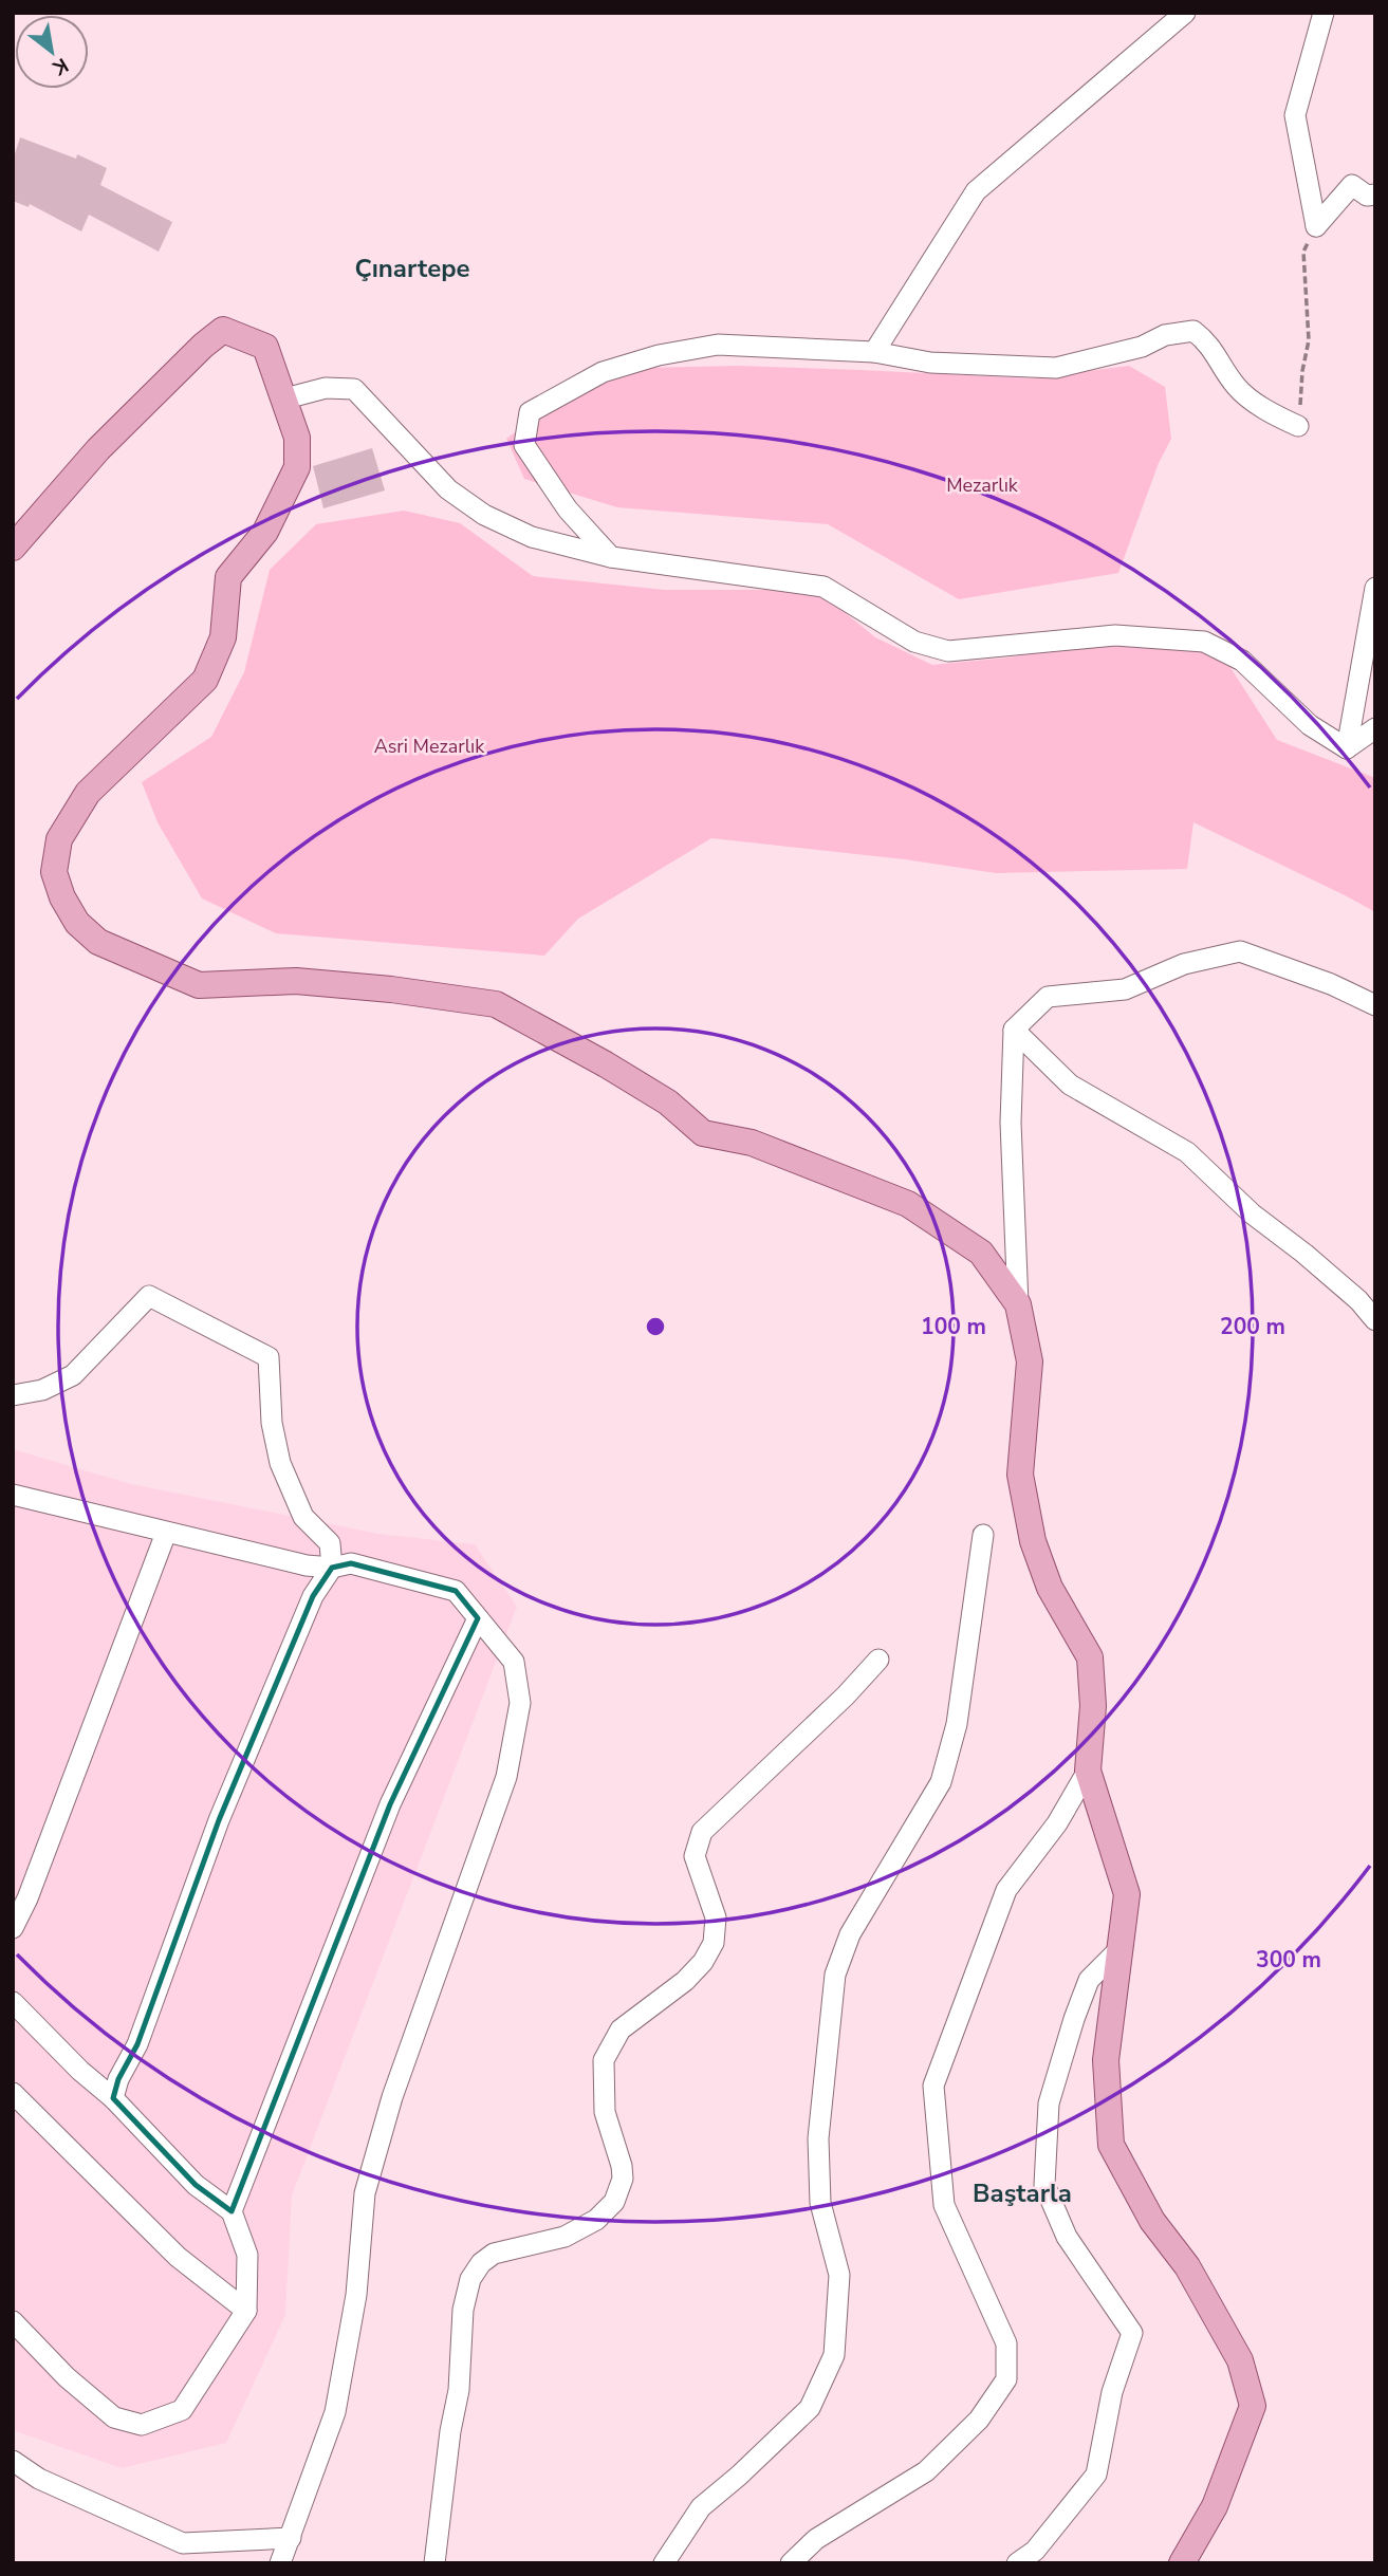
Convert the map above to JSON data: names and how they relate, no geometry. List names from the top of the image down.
{
  "districts": ["Çınartepe", "Baştarla"],
  "parks": ["Mezarlık", "Asri Mezarlık"],
  "north": "bottom right",
  "rings": ["100 m", "200 m", "300 m"]
}
